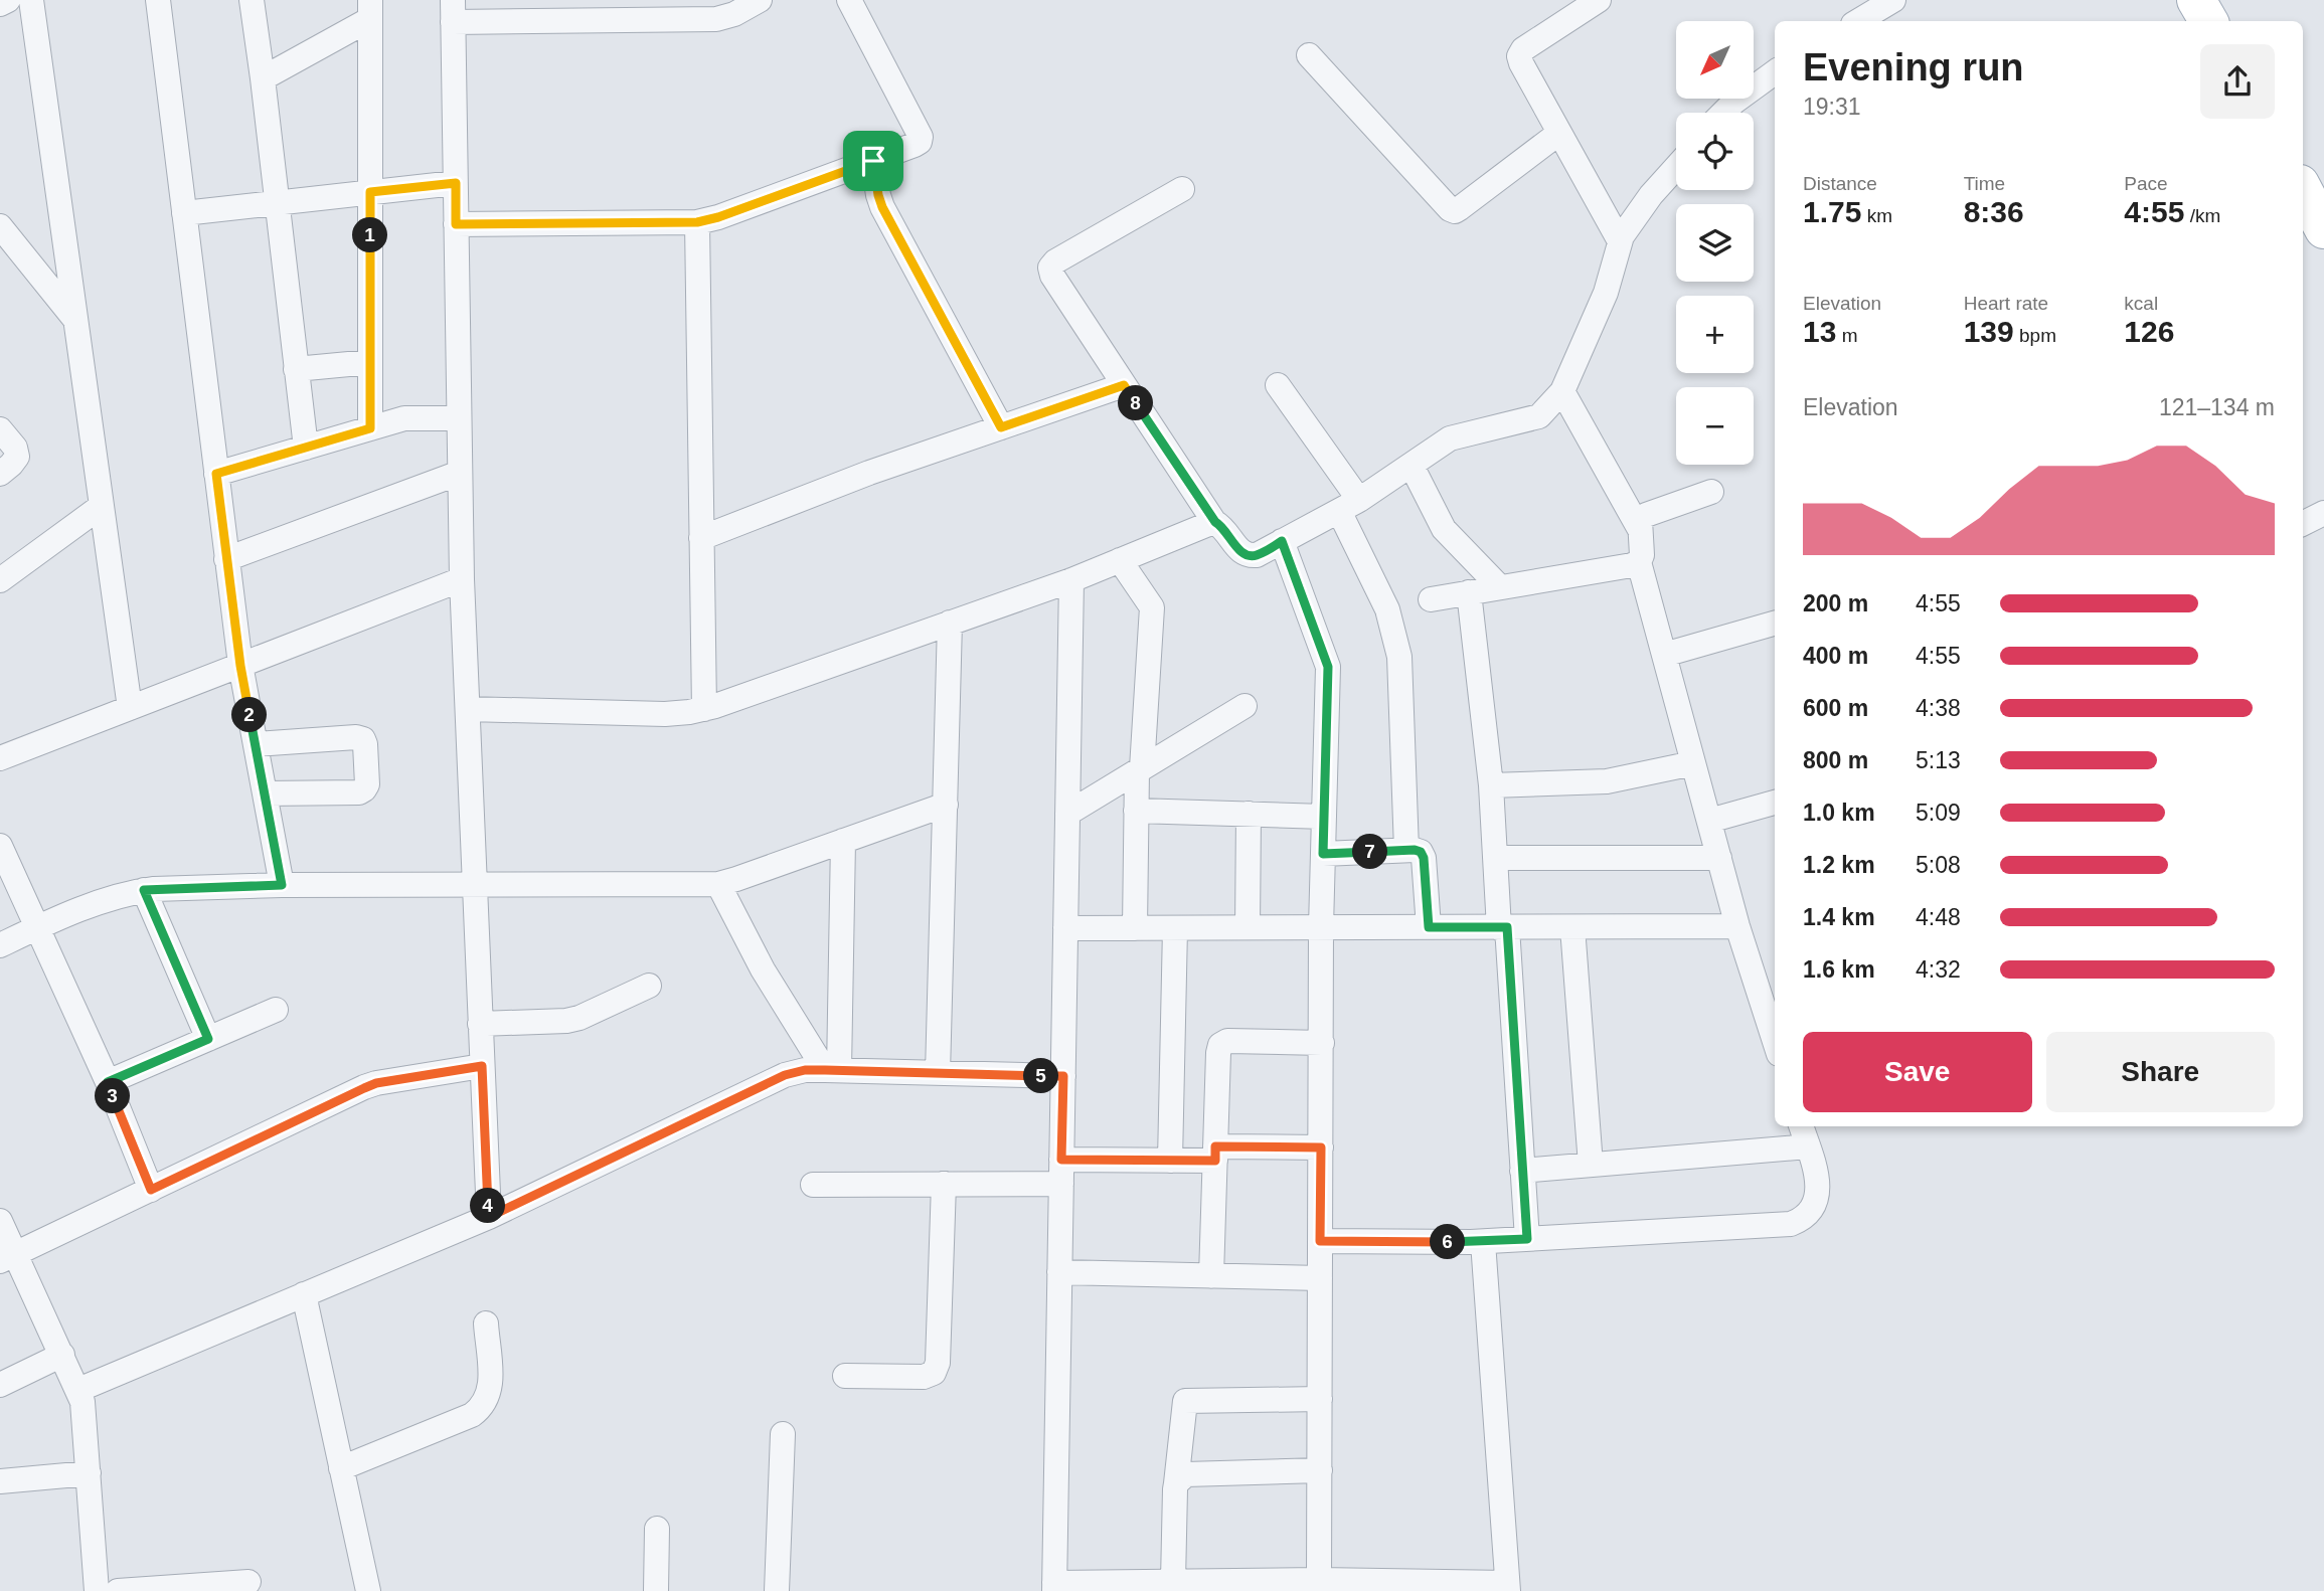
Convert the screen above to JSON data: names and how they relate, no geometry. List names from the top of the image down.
{
  "north": "bottom left",
  "page": {
    "map_buttons": ["+", "−"],
    "heading": ["Evening run", "19:31"],
    "stats": [
      ["Distance", "1.75 km"],
      ["Time", "8:36"],
      ["Pace", "4:55 /km"],
      ["Elevation", "13 m"],
      ["Heart rate", "139 bpm"],
      ["kcal", "126"]
    ],
    "pins": [
      "1",
      "8",
      "2",
      "7",
      "5",
      "3",
      "4",
      "6"
    ],
    "chart": ["Elevation", "121–134 m"],
    "list": [
      {
        "name": "200 m",
        "note": "4:55"
      },
      {
        "name": "400 m",
        "note": "4:55"
      },
      {
        "name": "600 m",
        "note": "4:38"
      },
      {
        "name": "800 m",
        "note": "5:13"
      },
      {
        "name": "1.0 km",
        "note": "5:09"
      },
      {
        "name": "1.2 km",
        "note": "5:08"
      },
      {
        "name": "1.4 km",
        "note": "4:48"
      },
      {
        "name": "1.6 km",
        "note": "4:32"
      }
    ],
    "buttons": ["Save", "Share"]
  }
}
